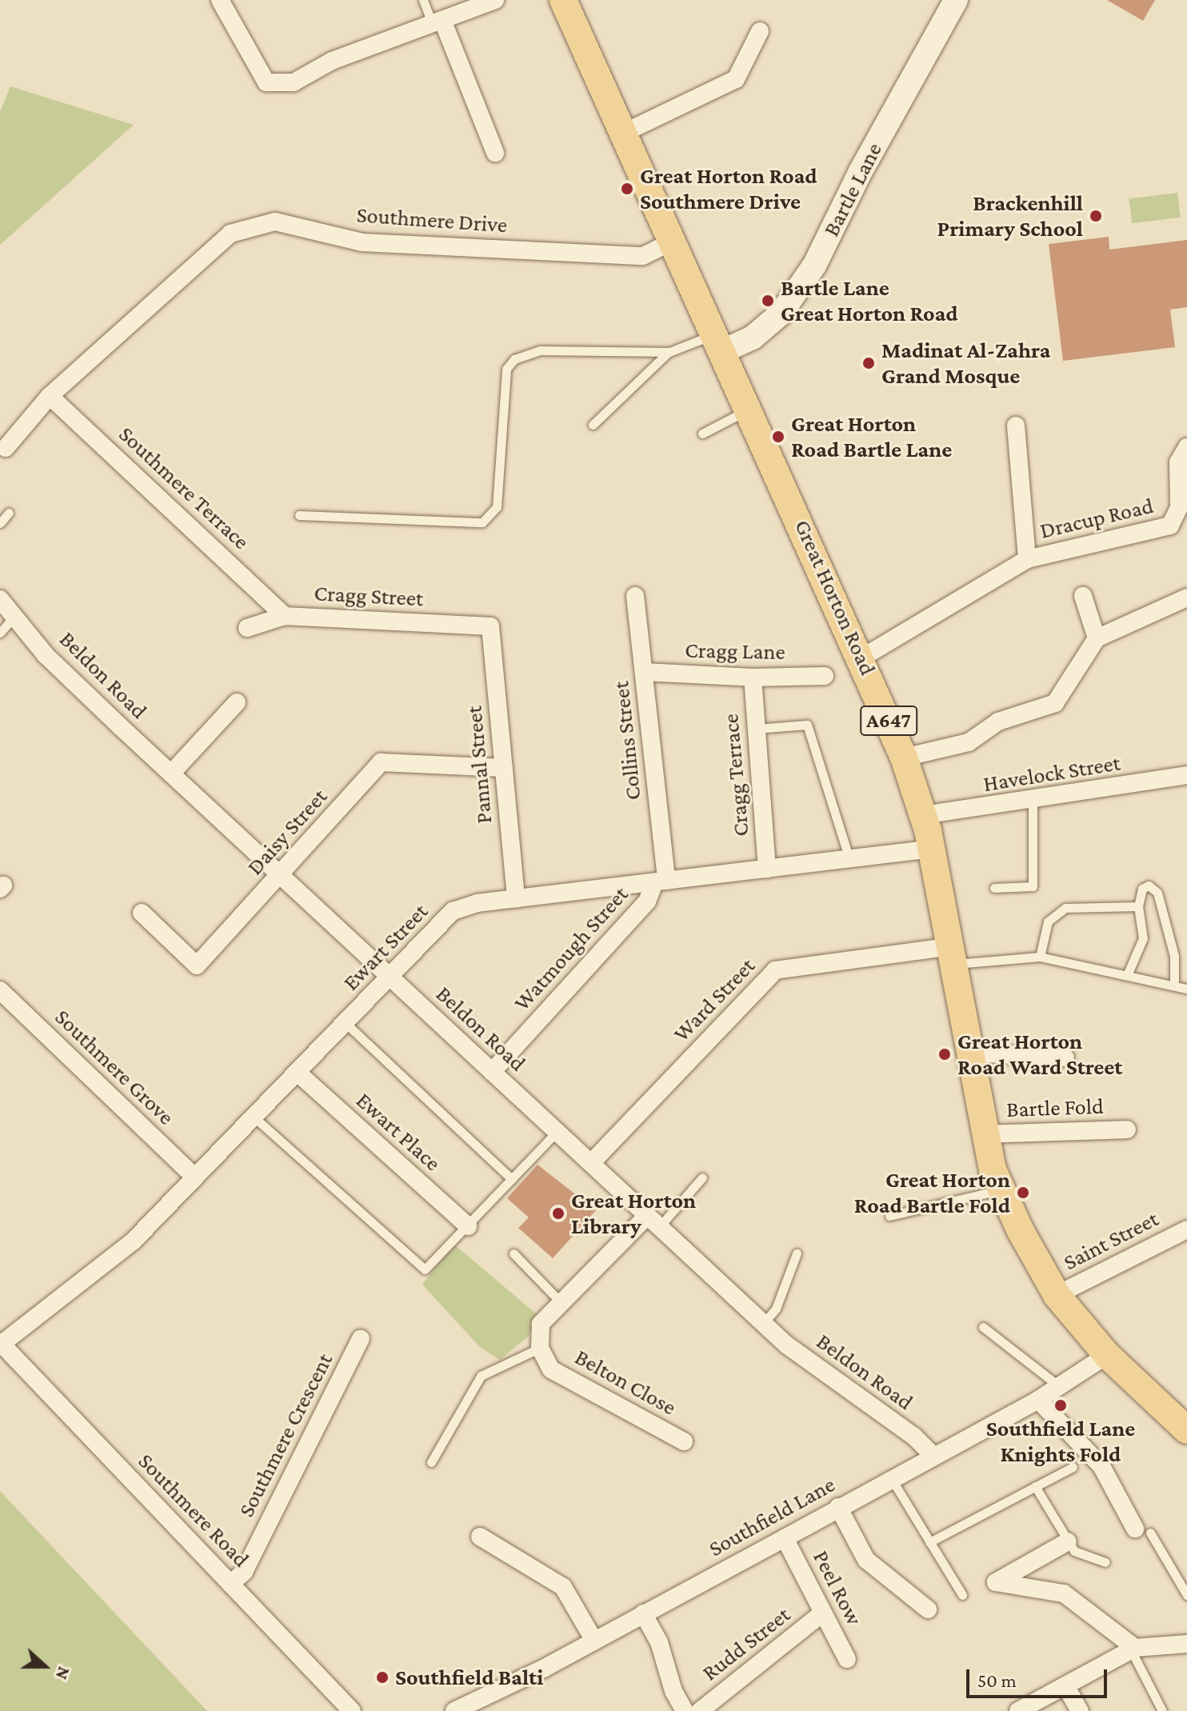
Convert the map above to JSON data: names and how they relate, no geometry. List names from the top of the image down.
{
  "streets": {
    "main road": ["Great Horton Road", "A647"],
    "street": [
      "Bartle Lane",
      "Southmere Drive",
      "Southmere Terrace",
      "Dracup Road",
      "Cragg Street",
      "Cragg Lane",
      "Beldon Road",
      "Collins Street",
      "Pannal Street",
      "Havelock Street",
      "Cragg Terrace",
      "Daisy Street",
      "Ewart Street",
      "Watmough Street",
      "Ward Street",
      "Southmere Grove",
      "Bartle Fold",
      "Ewart Place",
      "Saint Street",
      "Belton Close",
      "Southmere Crescent",
      "Southmere Road",
      "Southfield Lane",
      "Peel Row",
      "Rudd Street"
    ]
  },
  "crossings": [
    ["Bartle Lane", "Great Horton Road"],
    ["Southmere Drive", "Southmere Terrace"],
    ["Southmere Drive", "Great Horton Road"],
    ["Southmere Terrace", "Cragg Street"],
    ["Dracup Road", "Great Horton Road"],
    ["Cragg Street", "Pannal Street"],
    ["Great Horton Road", "Havelock Street"],
    ["Great Horton Road", "Ewart Street"],
    ["Great Horton Road", "Ward Street"],
    ["Great Horton Road", "Bartle Fold"],
    ["Great Horton Road", "Saint Street"],
    ["Great Horton Road", "Southfield Lane"],
    ["Cragg Lane", "Collins Street"],
    ["Cragg Lane", "Cragg Terrace"],
    ["Beldon Road", "Daisy Street"],
    ["Beldon Road", "Ewart Street"],
    ["Beldon Road", "Watmough Street"],
    ["Beldon Road", "Ward Street"],
    ["Beldon Road", "Southfield Lane"],
    ["Collins Street", "Ewart Street"],
    ["Collins Street", "Watmough Street"],
    ["Pannal Street", "Daisy Street"],
    ["Pannal Street", "Ewart Street"],
    ["Cragg Terrace", "Ewart Street"],
    ["Ewart Street", "Watmough Street"],
    ["Ewart Street", "Southmere Grove"],
    ["Ewart Street", "Ewart Place"],
    ["Ewart Street", "Southmere Road"],
    ["Southmere Crescent", "Southmere Road"],
    ["Southfield Lane", "Peel Row"],
    ["Peel Row", "Rudd Street"]
  ],
  "places": [
    "Great Horton Road Southmere Drive",
    "Brackenhill Primary School",
    "Bartle Lane Great Horton Road",
    "Madinat Al-Zahra Grand Mosque",
    "Great Horton Road Bartle Lane",
    "Great Horton Road Ward Street",
    "Great Horton Road Bartle Fold",
    "Great Horton Library",
    "Southfield Lane Knights Fold",
    "Southfield Balti"
  ],
  "scale_bar": "50 m",
  "north": "right"
}
